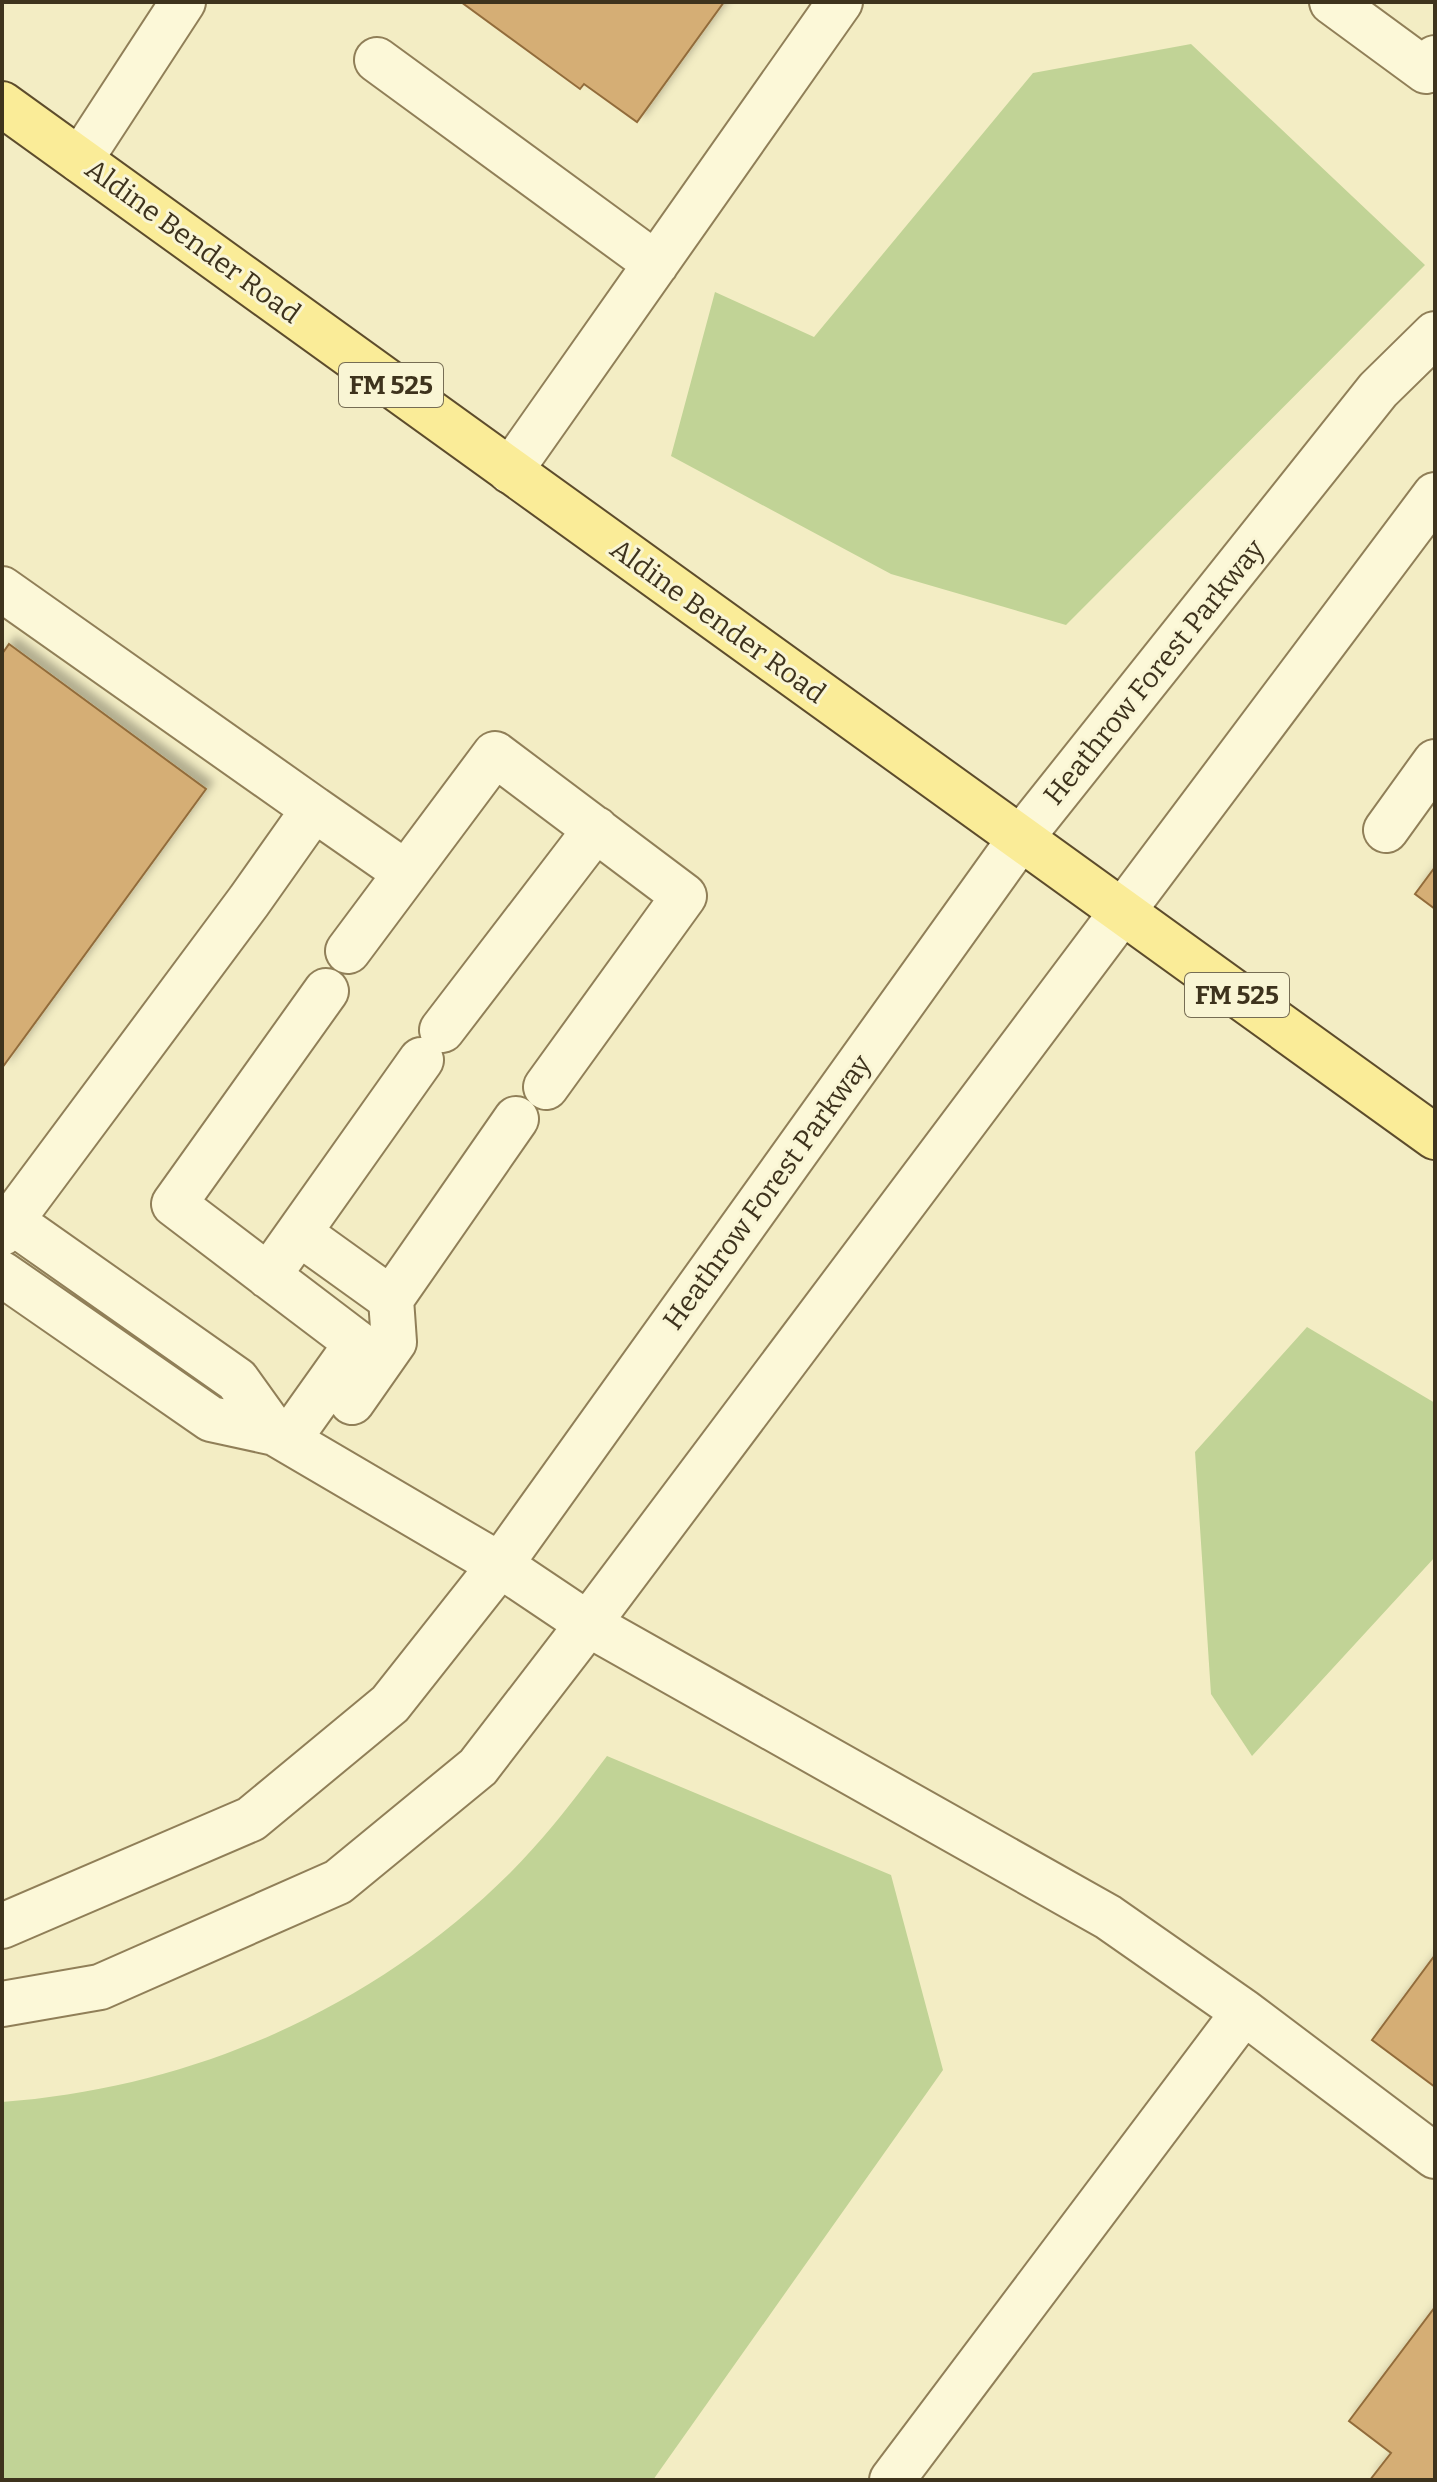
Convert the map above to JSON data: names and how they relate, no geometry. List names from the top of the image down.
{
  "streets": {
    "main road": ["Aldine Bender Road", "FM 525"],
    "street": ["Heathrow Forest Parkway"]
  },
  "crossings": [
    ["Aldine Bender Road", "Heathrow Forest Parkway"]
  ]
}
